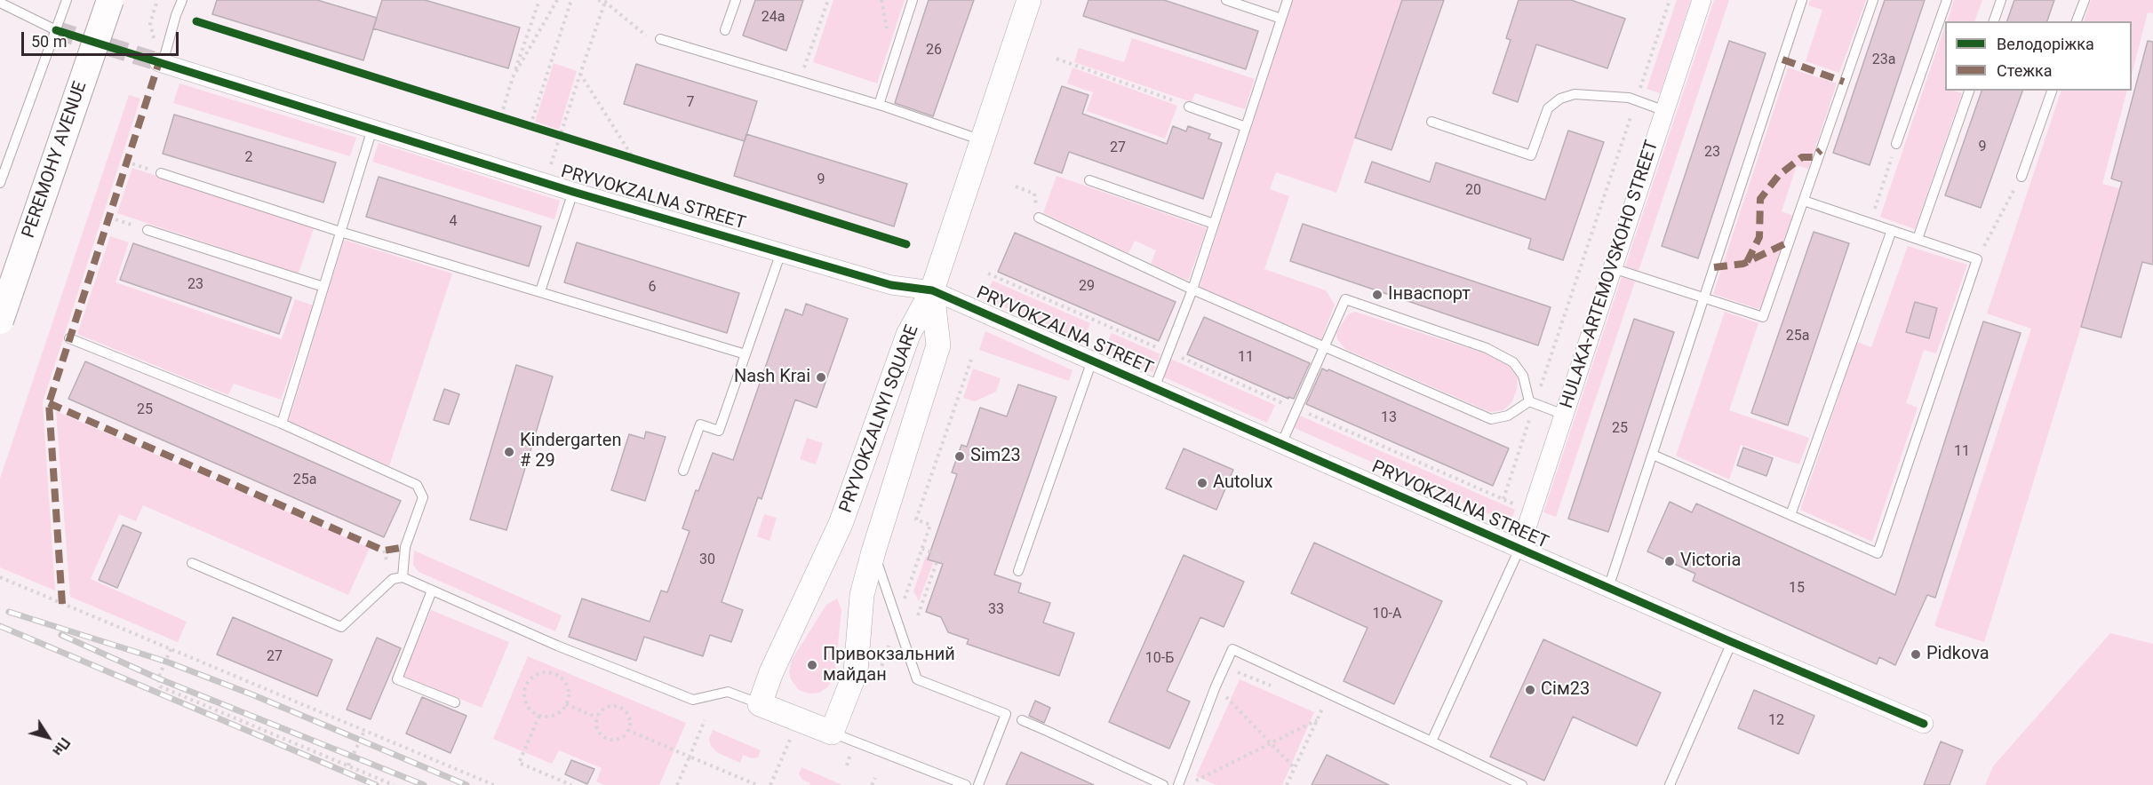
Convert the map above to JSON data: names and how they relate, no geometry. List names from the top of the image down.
{
  "streets": {
    "main road": ["PEREMOHY AVENUE"],
    "street": ["PRYVOKZALNA STREET", "HULAKA-ARTEMOVSKOHO STREET", "PRYVOKZALNYI SQUARE"]
  },
  "crossings": [
    ["PRYVOKZALNA STREET", "HULAKA-ARTEMOVSKOHO STREET"],
    ["PRYVOKZALNA STREET", "PRYVOKZALNYI SQUARE"]
  ],
  "places": [
    "Інваспорт",
    "Nash Krai",
    "Kindergarten # 29",
    "Sim23",
    "Autolux",
    "Victoria",
    "Pidkova",
    "Привокзальний майдан",
    "Сім23"
  ],
  "house_numbers": [
    "24а",
    "26",
    "23а",
    "7",
    "9",
    "27",
    "23",
    "2",
    "9",
    "20",
    "4",
    "23",
    "29",
    "6",
    "25а",
    "11",
    "25",
    "13",
    "25",
    "11",
    "25а",
    "30",
    "15",
    "33",
    "10-А",
    "27",
    "10-Б",
    "12"
  ],
  "legend": ["Велодоріжка", "Стежка"],
  "scale_bar": "50 m",
  "north": "bottom right"
}
